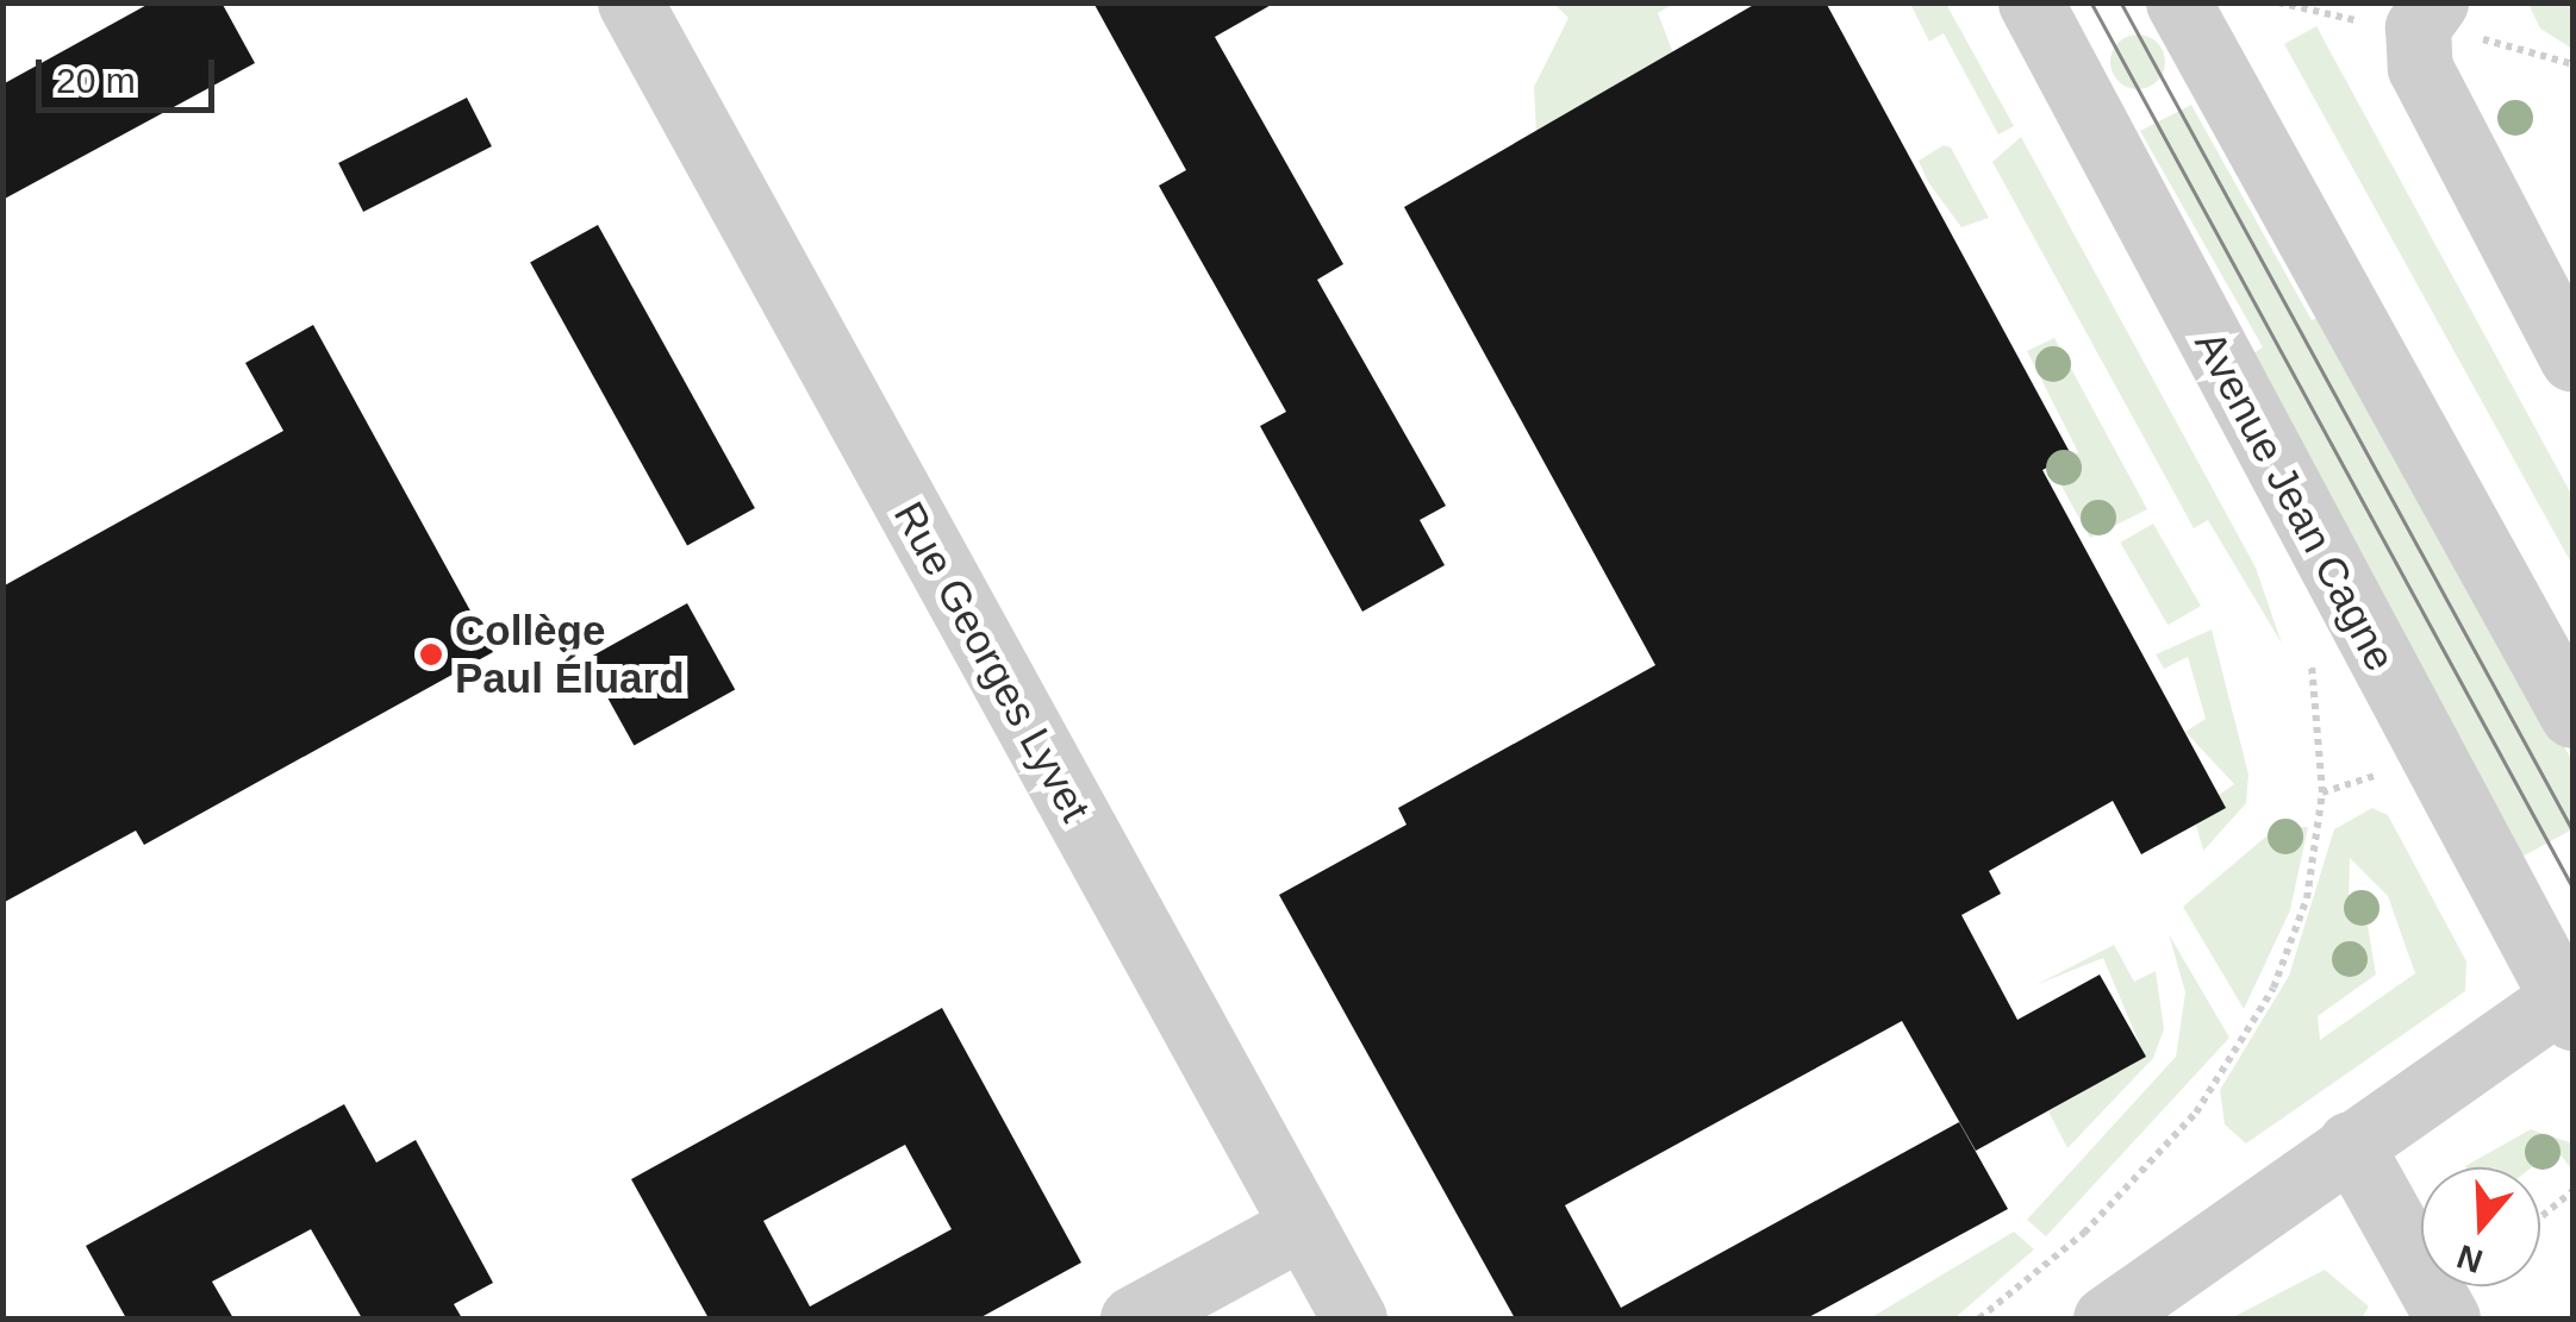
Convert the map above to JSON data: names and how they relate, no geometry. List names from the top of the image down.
{
  "streets": {
    "street": ["Avenue Jean Cagne", "Rue Georges Lyvet"]
  },
  "places": ["Collège Paul Éluard"],
  "scale_bar": "20 m",
  "north": "bottom"
}
